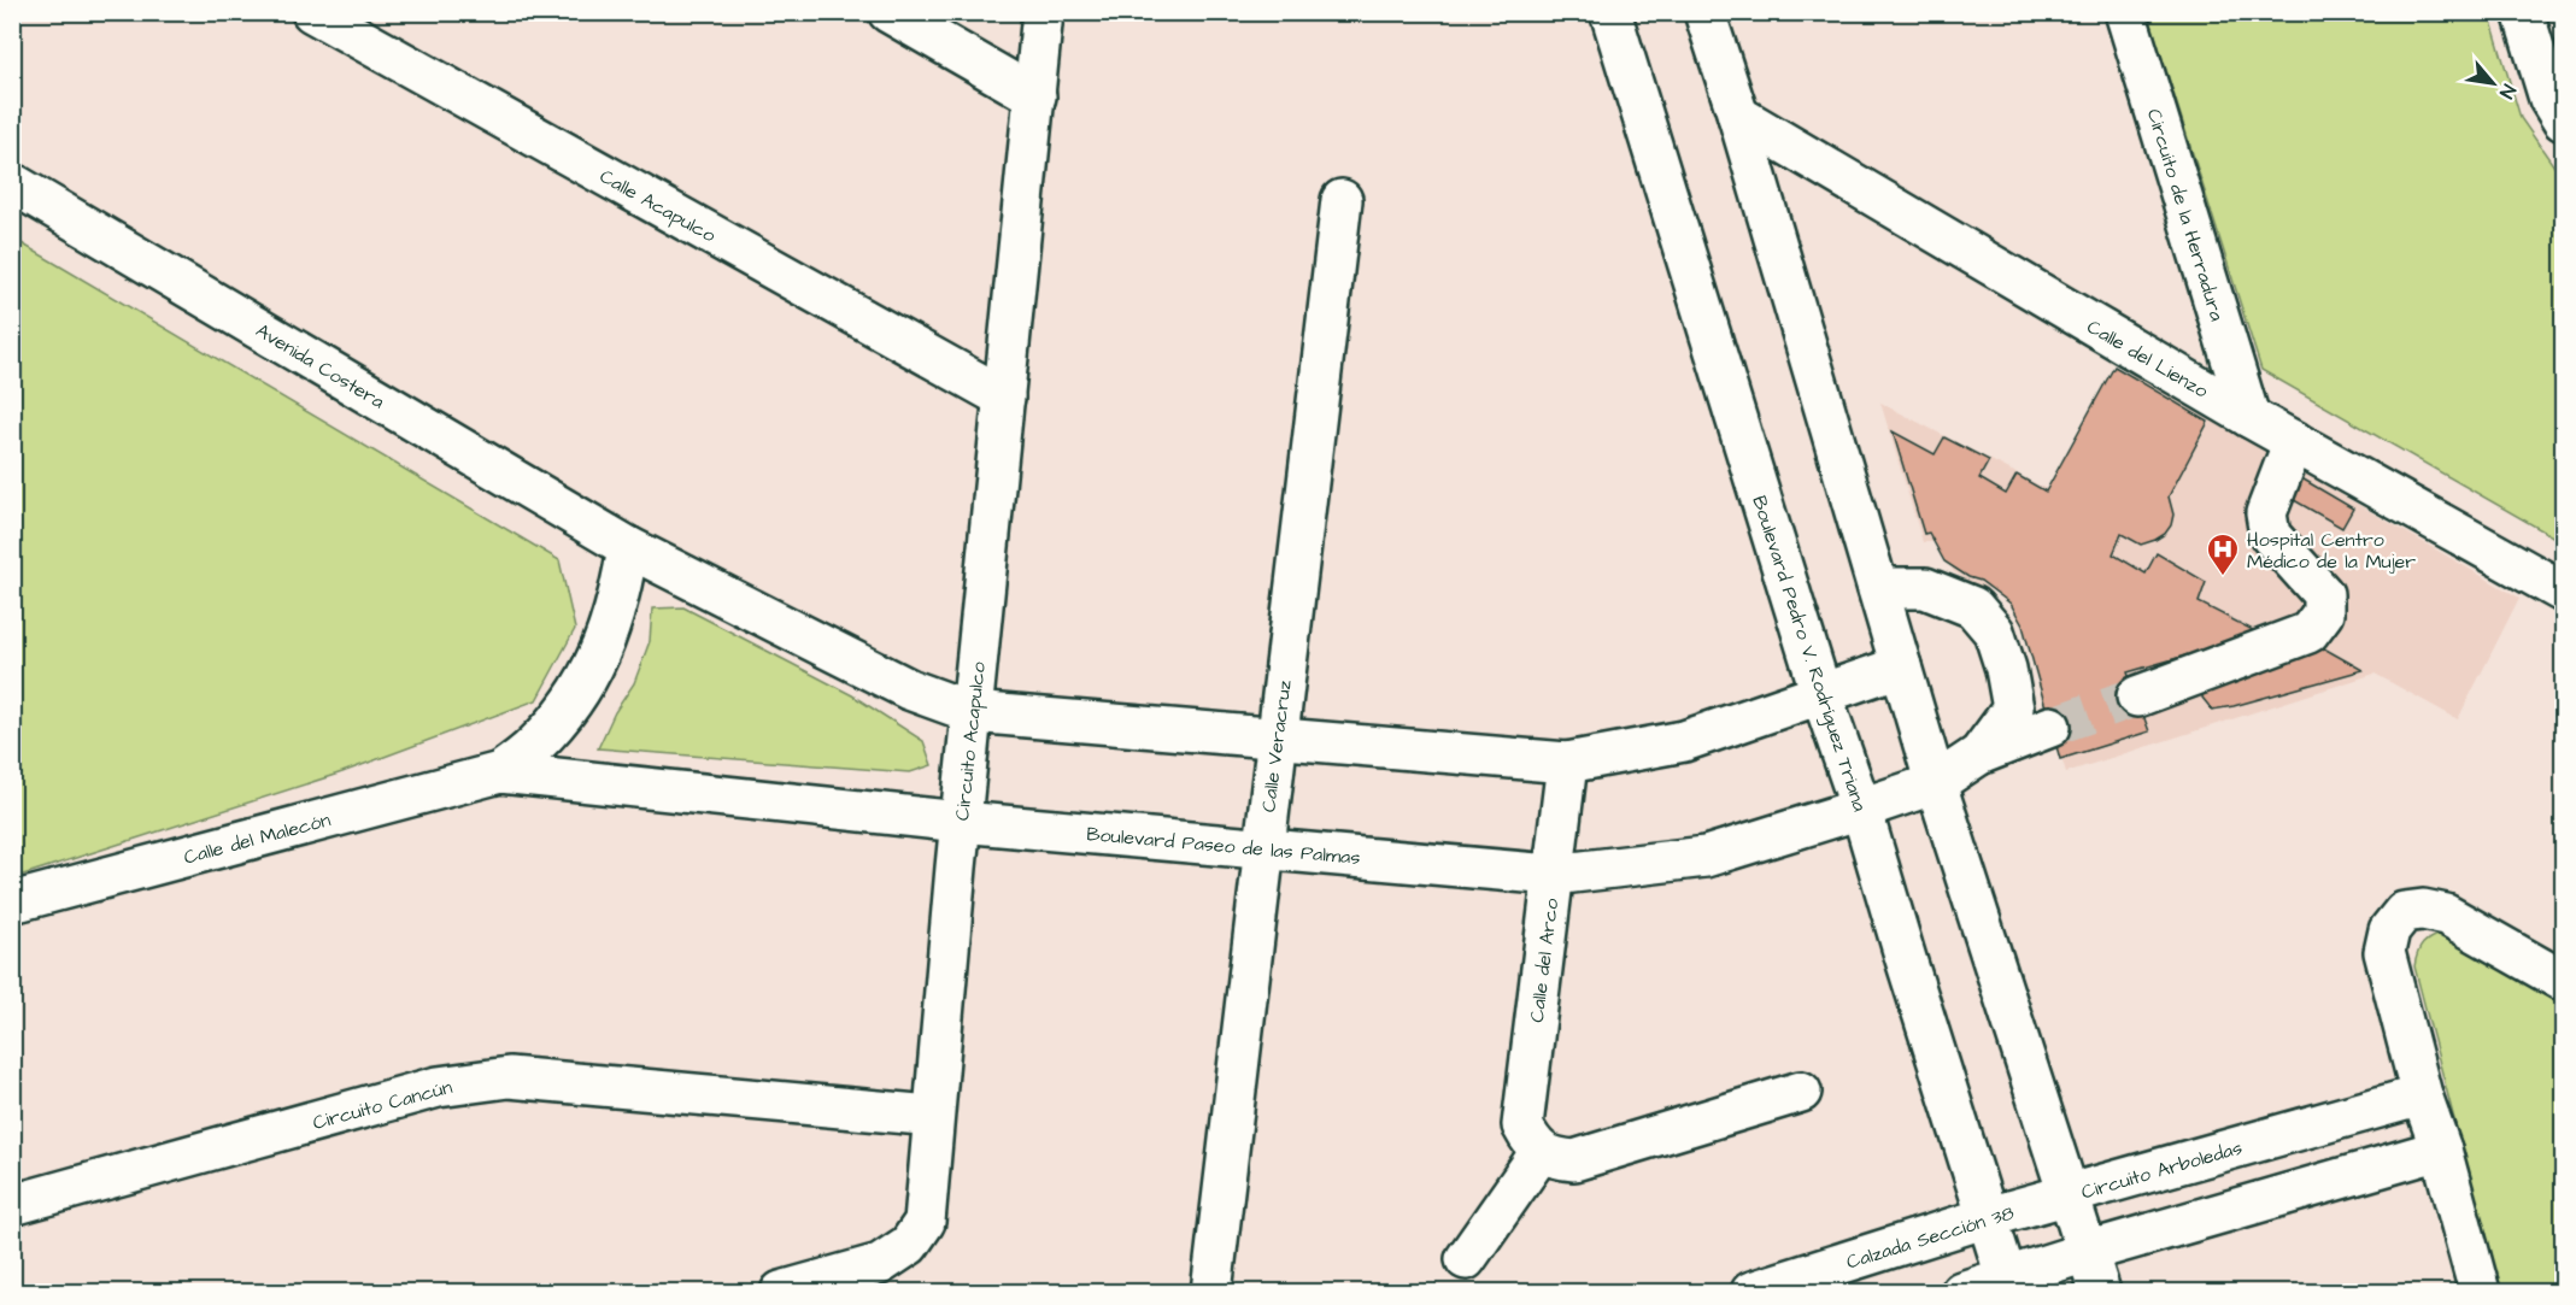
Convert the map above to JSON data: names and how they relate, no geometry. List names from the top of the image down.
{
  "streets": {
    "street": [
      "Calle Acapulco",
      "Circuito de la Herradura",
      "Calle del Lienzo",
      "Avenida Costera",
      "Boulevard Pedro V. Rodríguez Triana",
      "Circuito Acapulco",
      "Calle Veracruz",
      "Calle del Malecón",
      "Boulevard Paseo de las Palmas",
      "Calle del Arco",
      "Circuito Cancún",
      "Circuito Arboledas",
      "Calzada Sección 38"
    ]
  },
  "crossings": [
    ["Calle Acapulco", "Circuito Acapulco"],
    ["Circuito de la Herradura", "Calle del Lienzo"],
    ["Boulevard Pedro V. Rodríguez Triana", "Boulevard Paseo de las Palmas"],
    ["Boulevard Pedro V. Rodríguez Triana", "Calzada Sección 38"],
    ["Circuito Acapulco", "Boulevard Paseo de las Palmas"],
    ["Circuito Acapulco", "Circuito Cancún"],
    ["Calle Veracruz", "Boulevard Paseo de las Palmas"],
    ["Calle del Malecón", "Boulevard Paseo de las Palmas"],
    ["Boulevard Paseo de las Palmas", "Calle del Arco"],
    ["Circuito Arboledas", "Calzada Sección 38"]
  ],
  "places": {
    "hospital": ["Hospital Centro Médico de la Mujer"]
  },
  "north": "bottom right"
}
